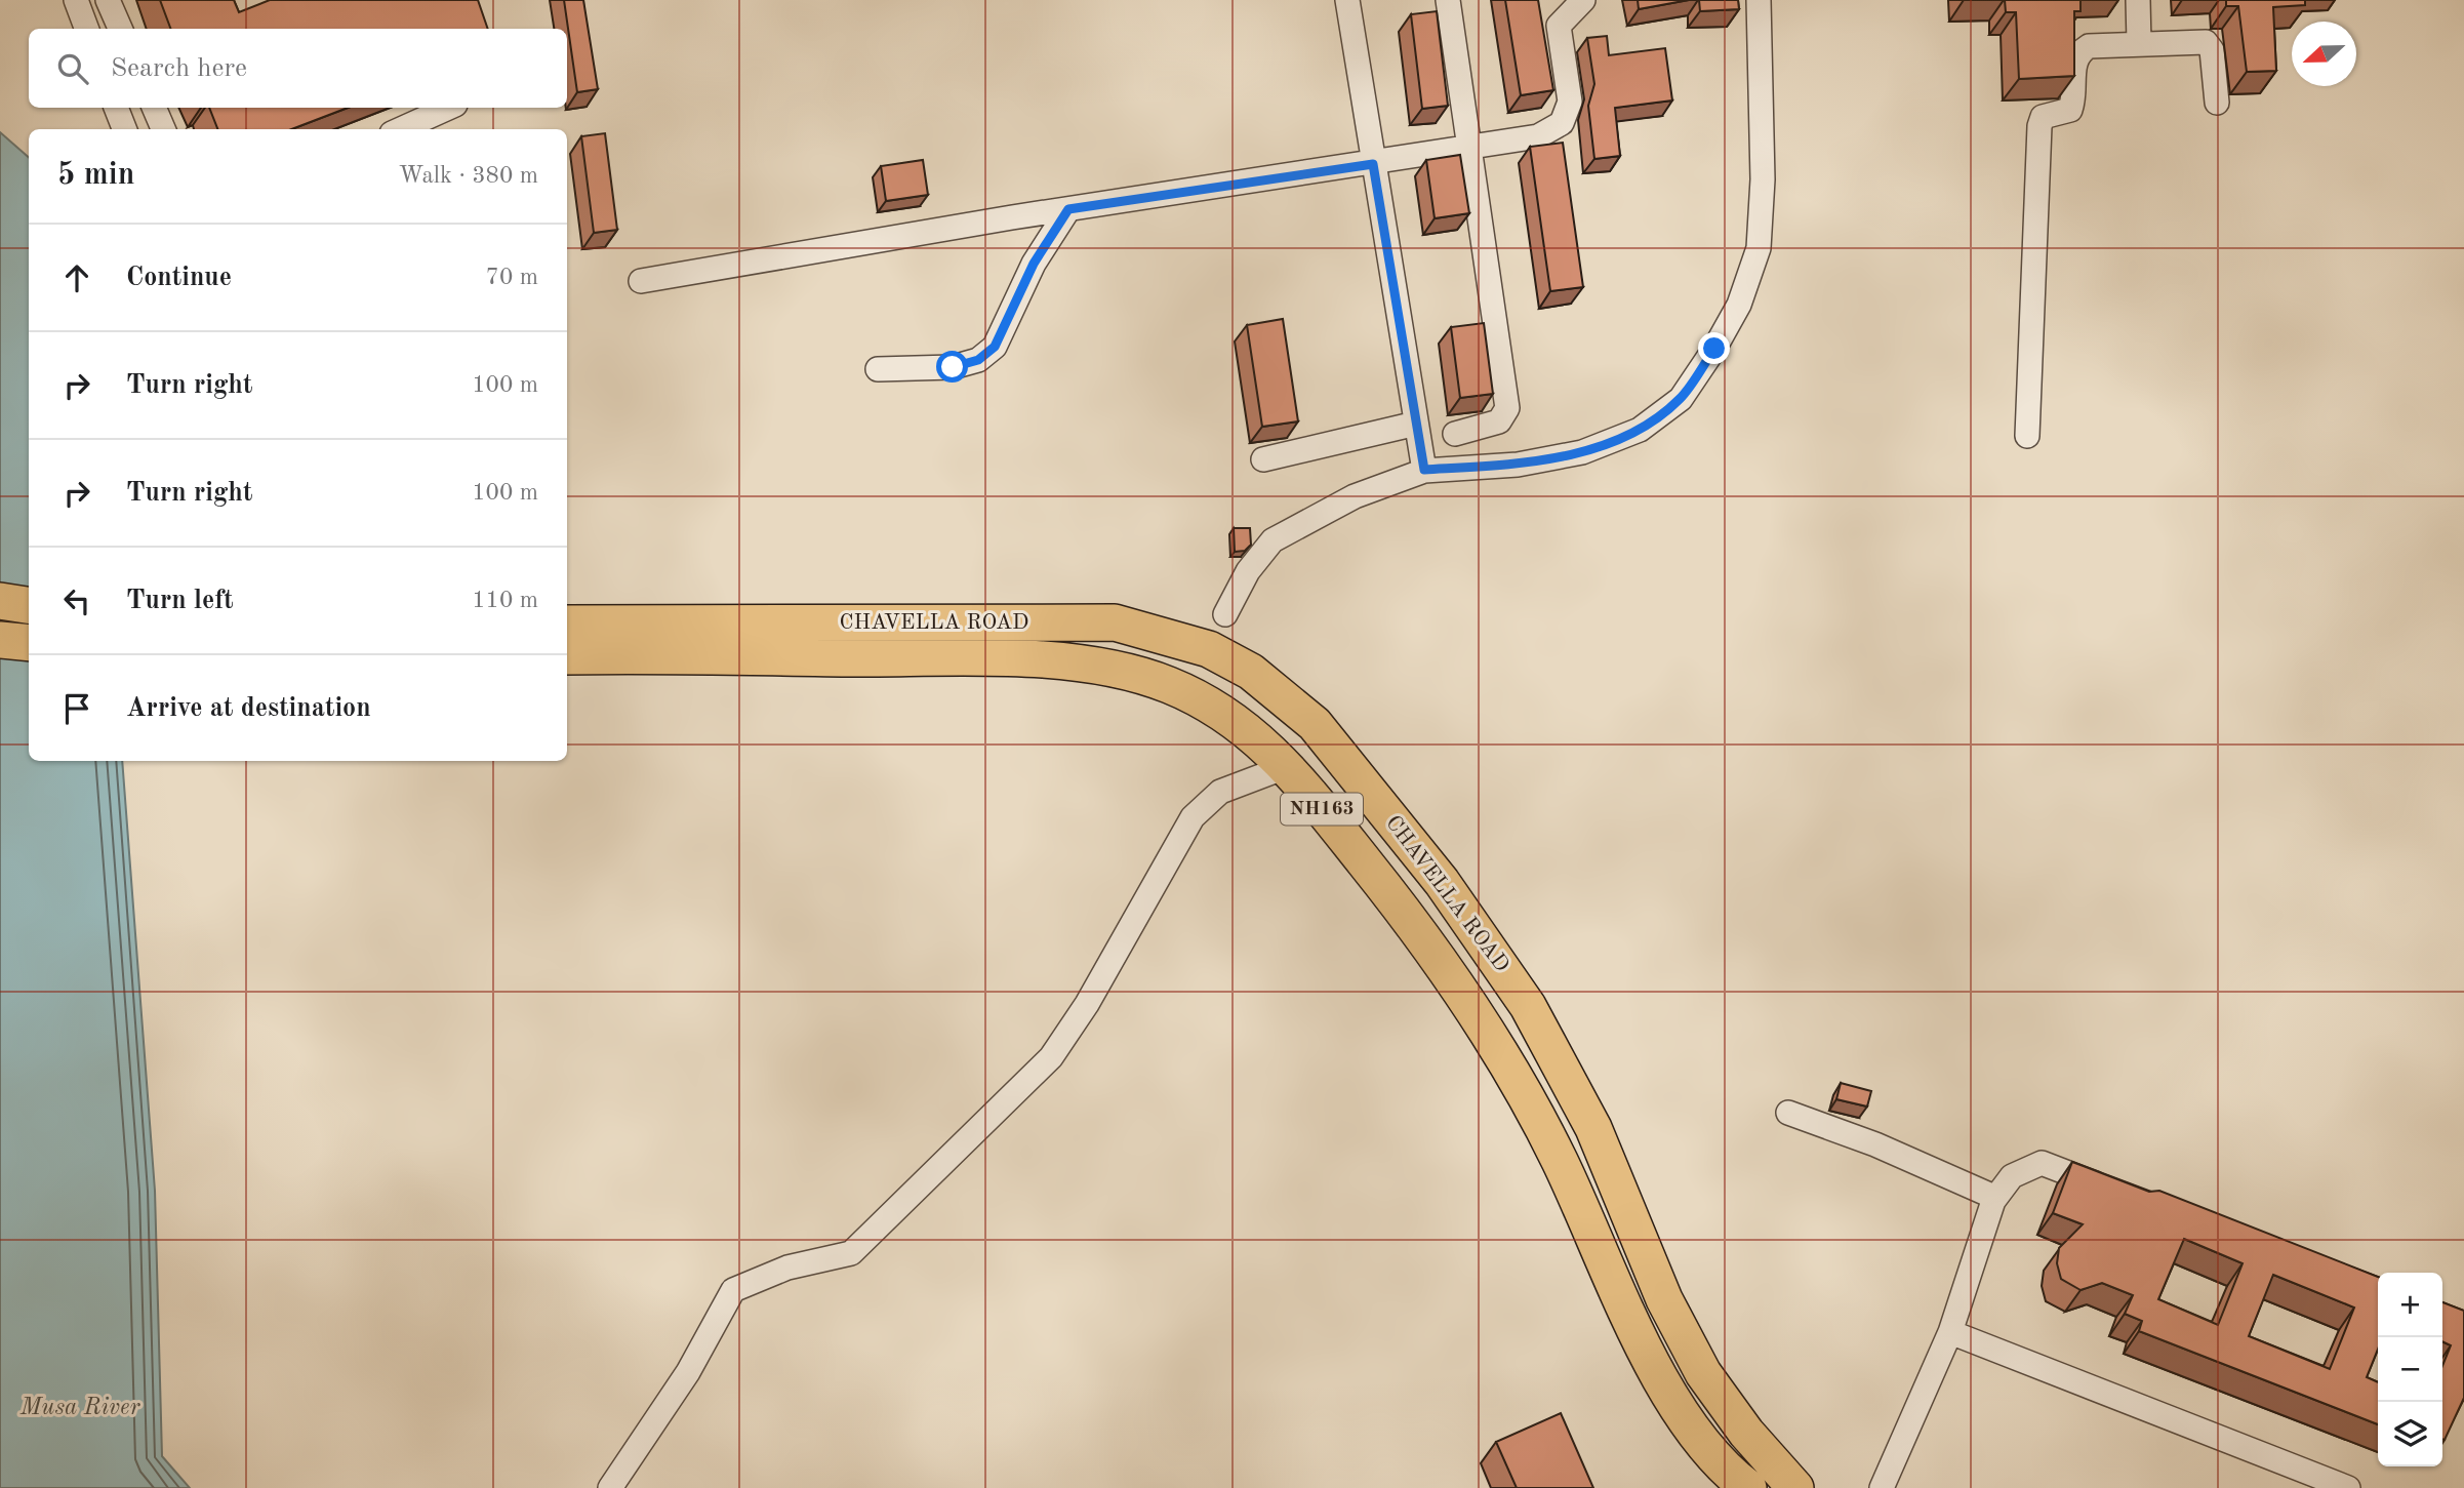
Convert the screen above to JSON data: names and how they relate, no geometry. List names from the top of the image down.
{
  "streets": {
    "highway": ["CHAVELLA ROAD", "NH163"]
  },
  "water": ["Musa River"],
  "north": "left",
  "page": {
    "search": "Search here",
    "heading": ["5 min", "Walk · 380 m"],
    "list": [
      ["Continue", "70 m"],
      ["Turn right", "100 m"],
      ["Turn right", "100 m"],
      ["Turn left", "110 m"],
      "Arrive at destination"
    ],
    "map_buttons": ["+", "−"]
  }
}
